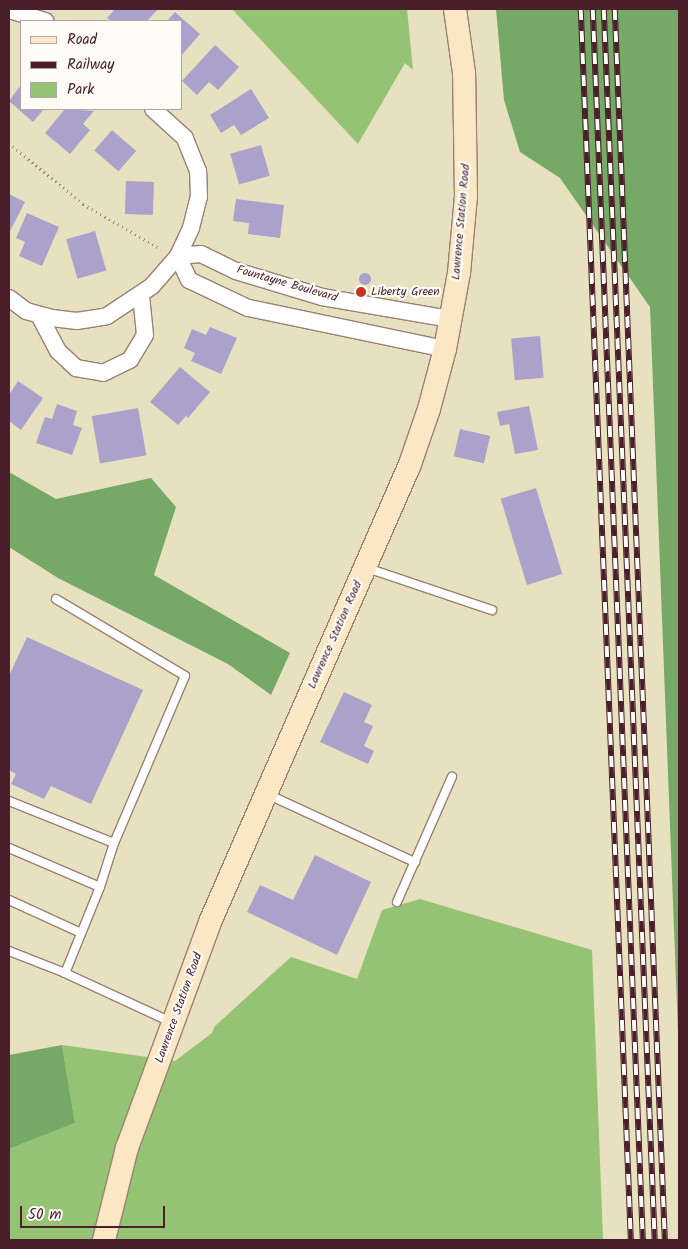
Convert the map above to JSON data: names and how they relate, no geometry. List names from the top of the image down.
{
  "streets": {
    "main road": ["Lawrence Station Road"],
    "street": ["Fountayne Boulevard"]
  },
  "crossings": [
    ["Lawrence Station Road", "Fountayne Boulevard"]
  ],
  "places": ["Liberty Green"],
  "legend": ["Road", "Railway", "Park"],
  "scale_bar": "50 m"
}
